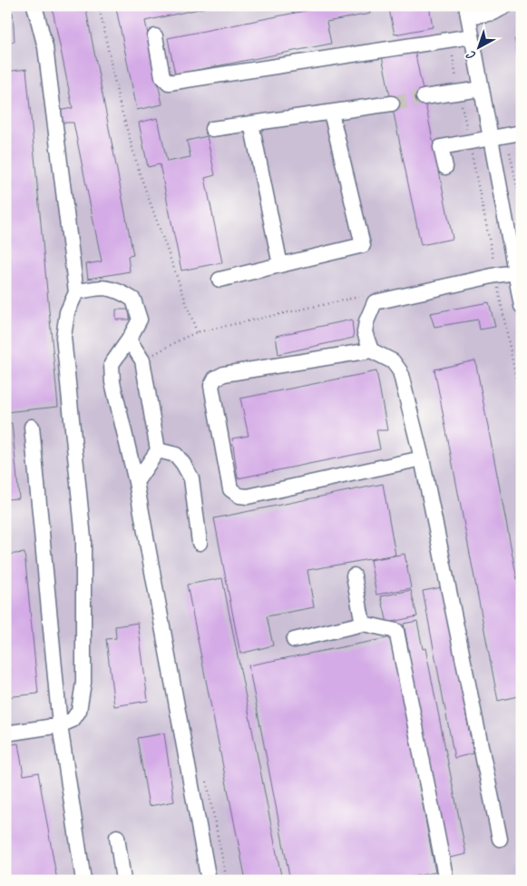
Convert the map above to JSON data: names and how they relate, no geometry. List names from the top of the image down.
{
  "north": "bottom left"
}
